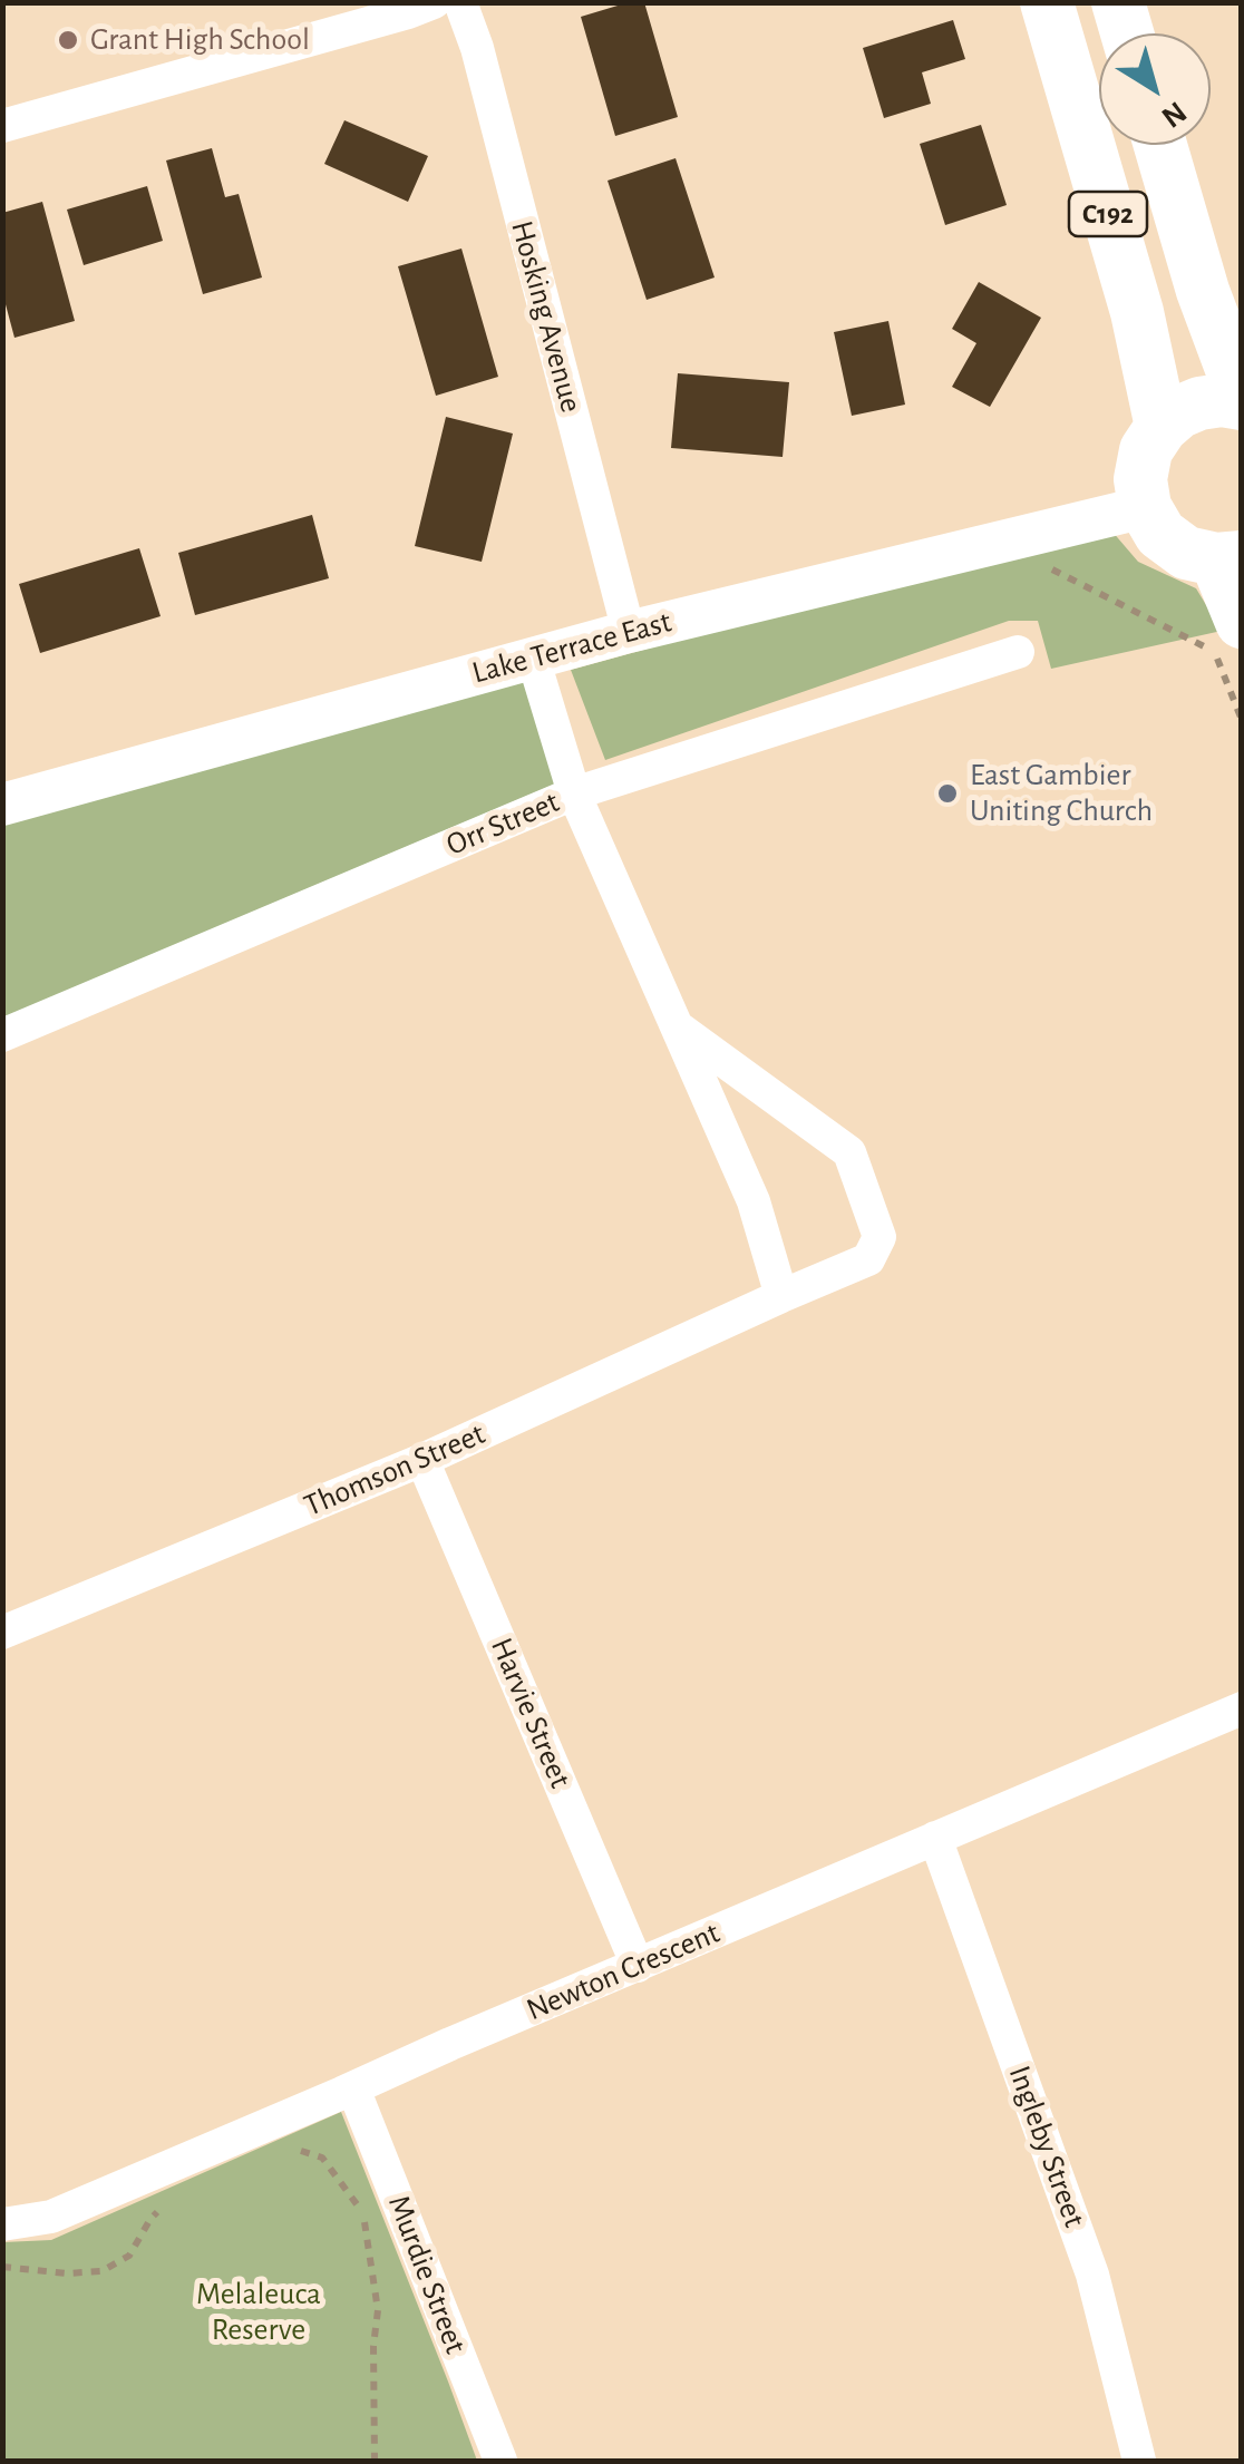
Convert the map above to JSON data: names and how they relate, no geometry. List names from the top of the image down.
{
  "streets": {
    "main road": ["C192"],
    "street": [
      "Hosking Avenue",
      "Lake Terrace East",
      "Orr Street",
      "Thomson Street",
      "Harvie Street",
      "Newton Crescent",
      "Ingleby Street",
      "Murdie Street"
    ]
  },
  "crossings": [
    ["Hosking Avenue", "Lake Terrace East"],
    ["Thomson Street", "Harvie Street"],
    ["Harvie Street", "Newton Crescent"],
    ["Newton Crescent", "Ingleby Street"],
    ["Newton Crescent", "Murdie Street"]
  ],
  "parks": ["Melaleuca Reserve"],
  "places": ["Grant High School", "East Gambier Uniting Church"],
  "north": "bottom right"
}
